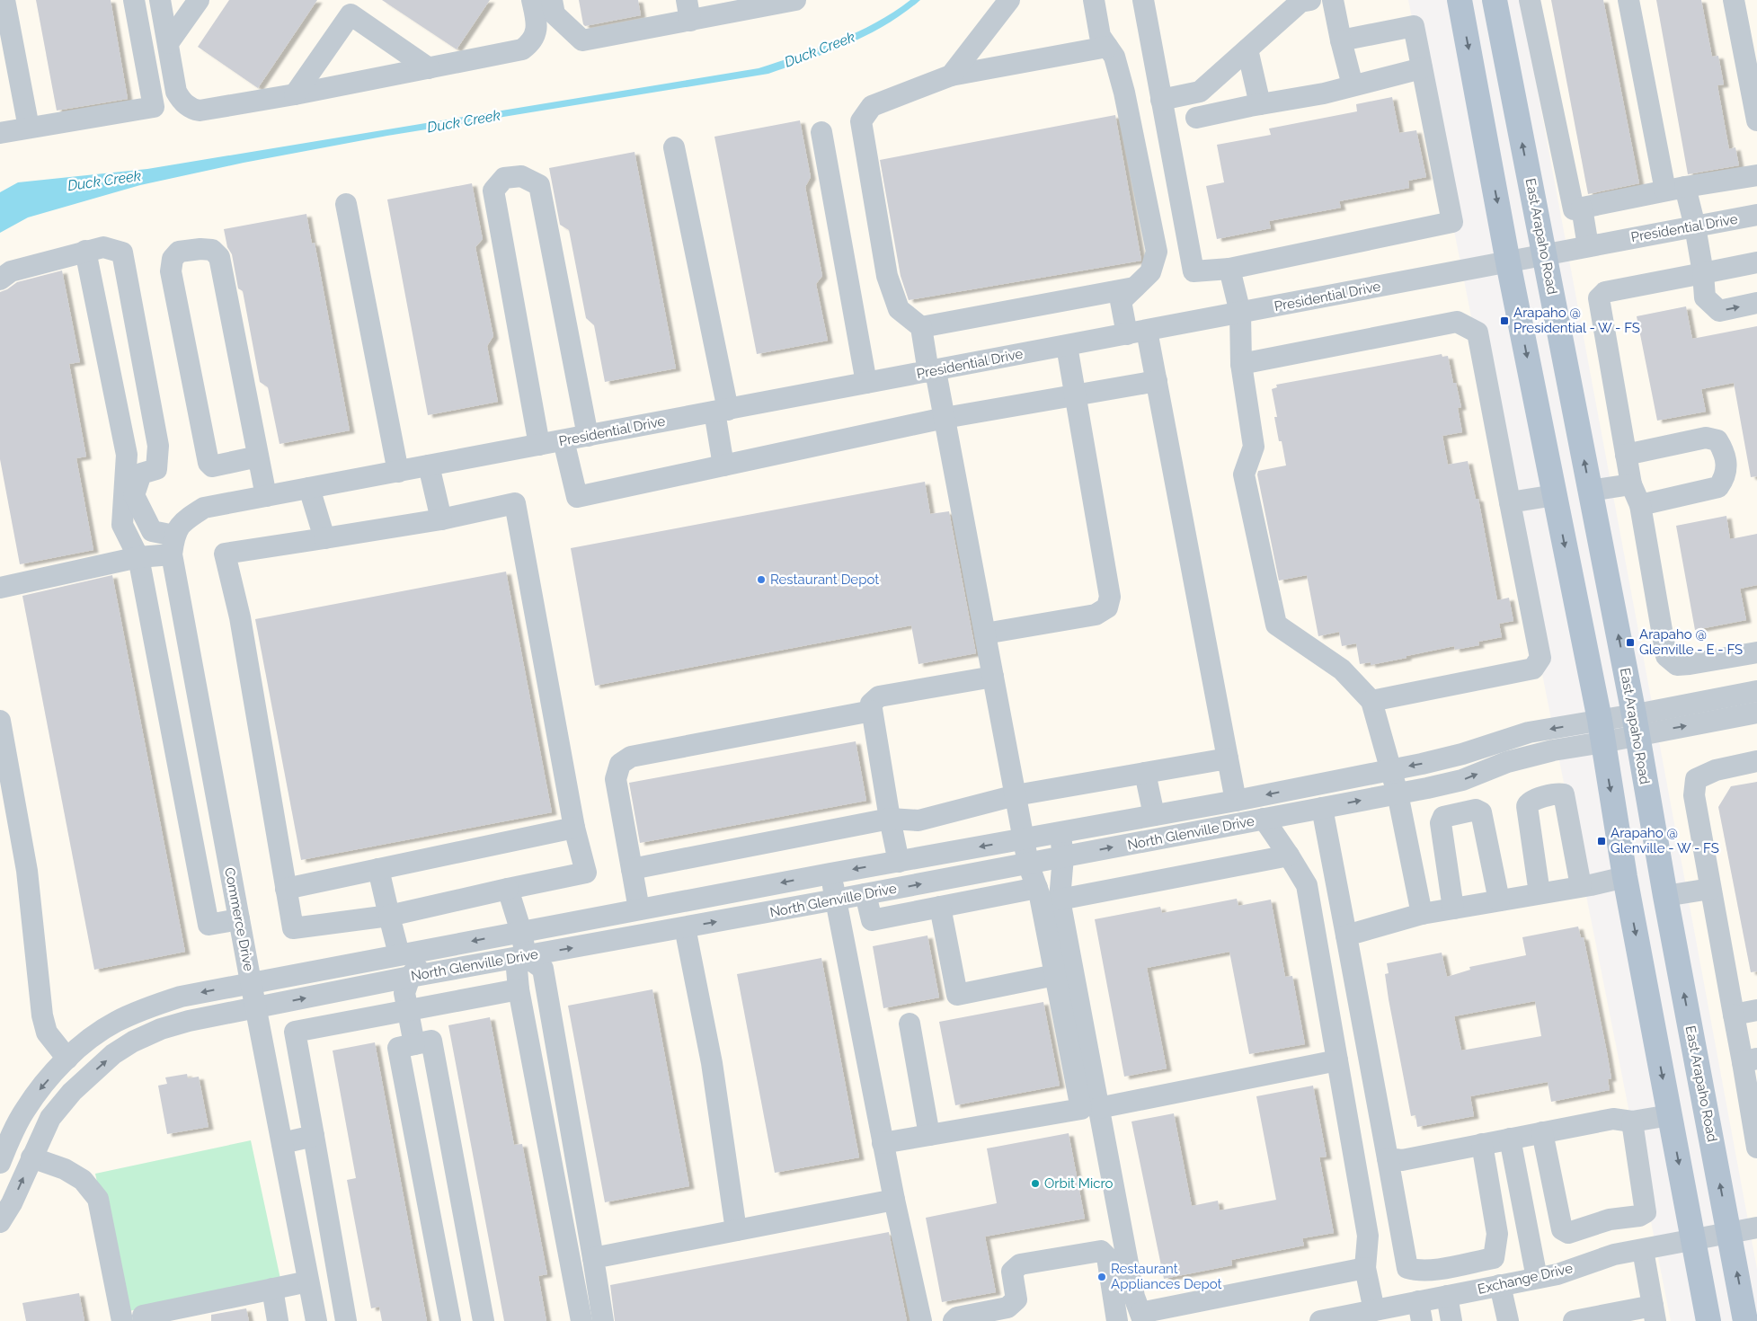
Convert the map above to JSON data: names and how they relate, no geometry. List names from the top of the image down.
{
  "streets": {
    "main road": ["East Arapaho Road"],
    "street": [
      "Presidential Drive",
      "North Glenville Drive",
      "Commerce Drive",
      "Exchange Drive"
    ]
  },
  "crossings": [
    ["Presidential Drive", "East Arapaho Road"],
    ["Presidential Drive", "Commerce Drive"],
    ["East Arapaho Road", "North Glenville Drive"],
    ["East Arapaho Road", "Exchange Drive"],
    ["North Glenville Drive", "Commerce Drive"]
  ],
  "water": ["Duck Creek"],
  "places": {
    "transit": ["Arapaho @ Presidential - W - FS", "Arapaho @ Glenville - E - FS", "Arapaho @ Glenville - W - FS"],
    "other": ["Restaurant Depot", "Orbit Micro", "Restaurant Appliances Depot"]
  }
}
